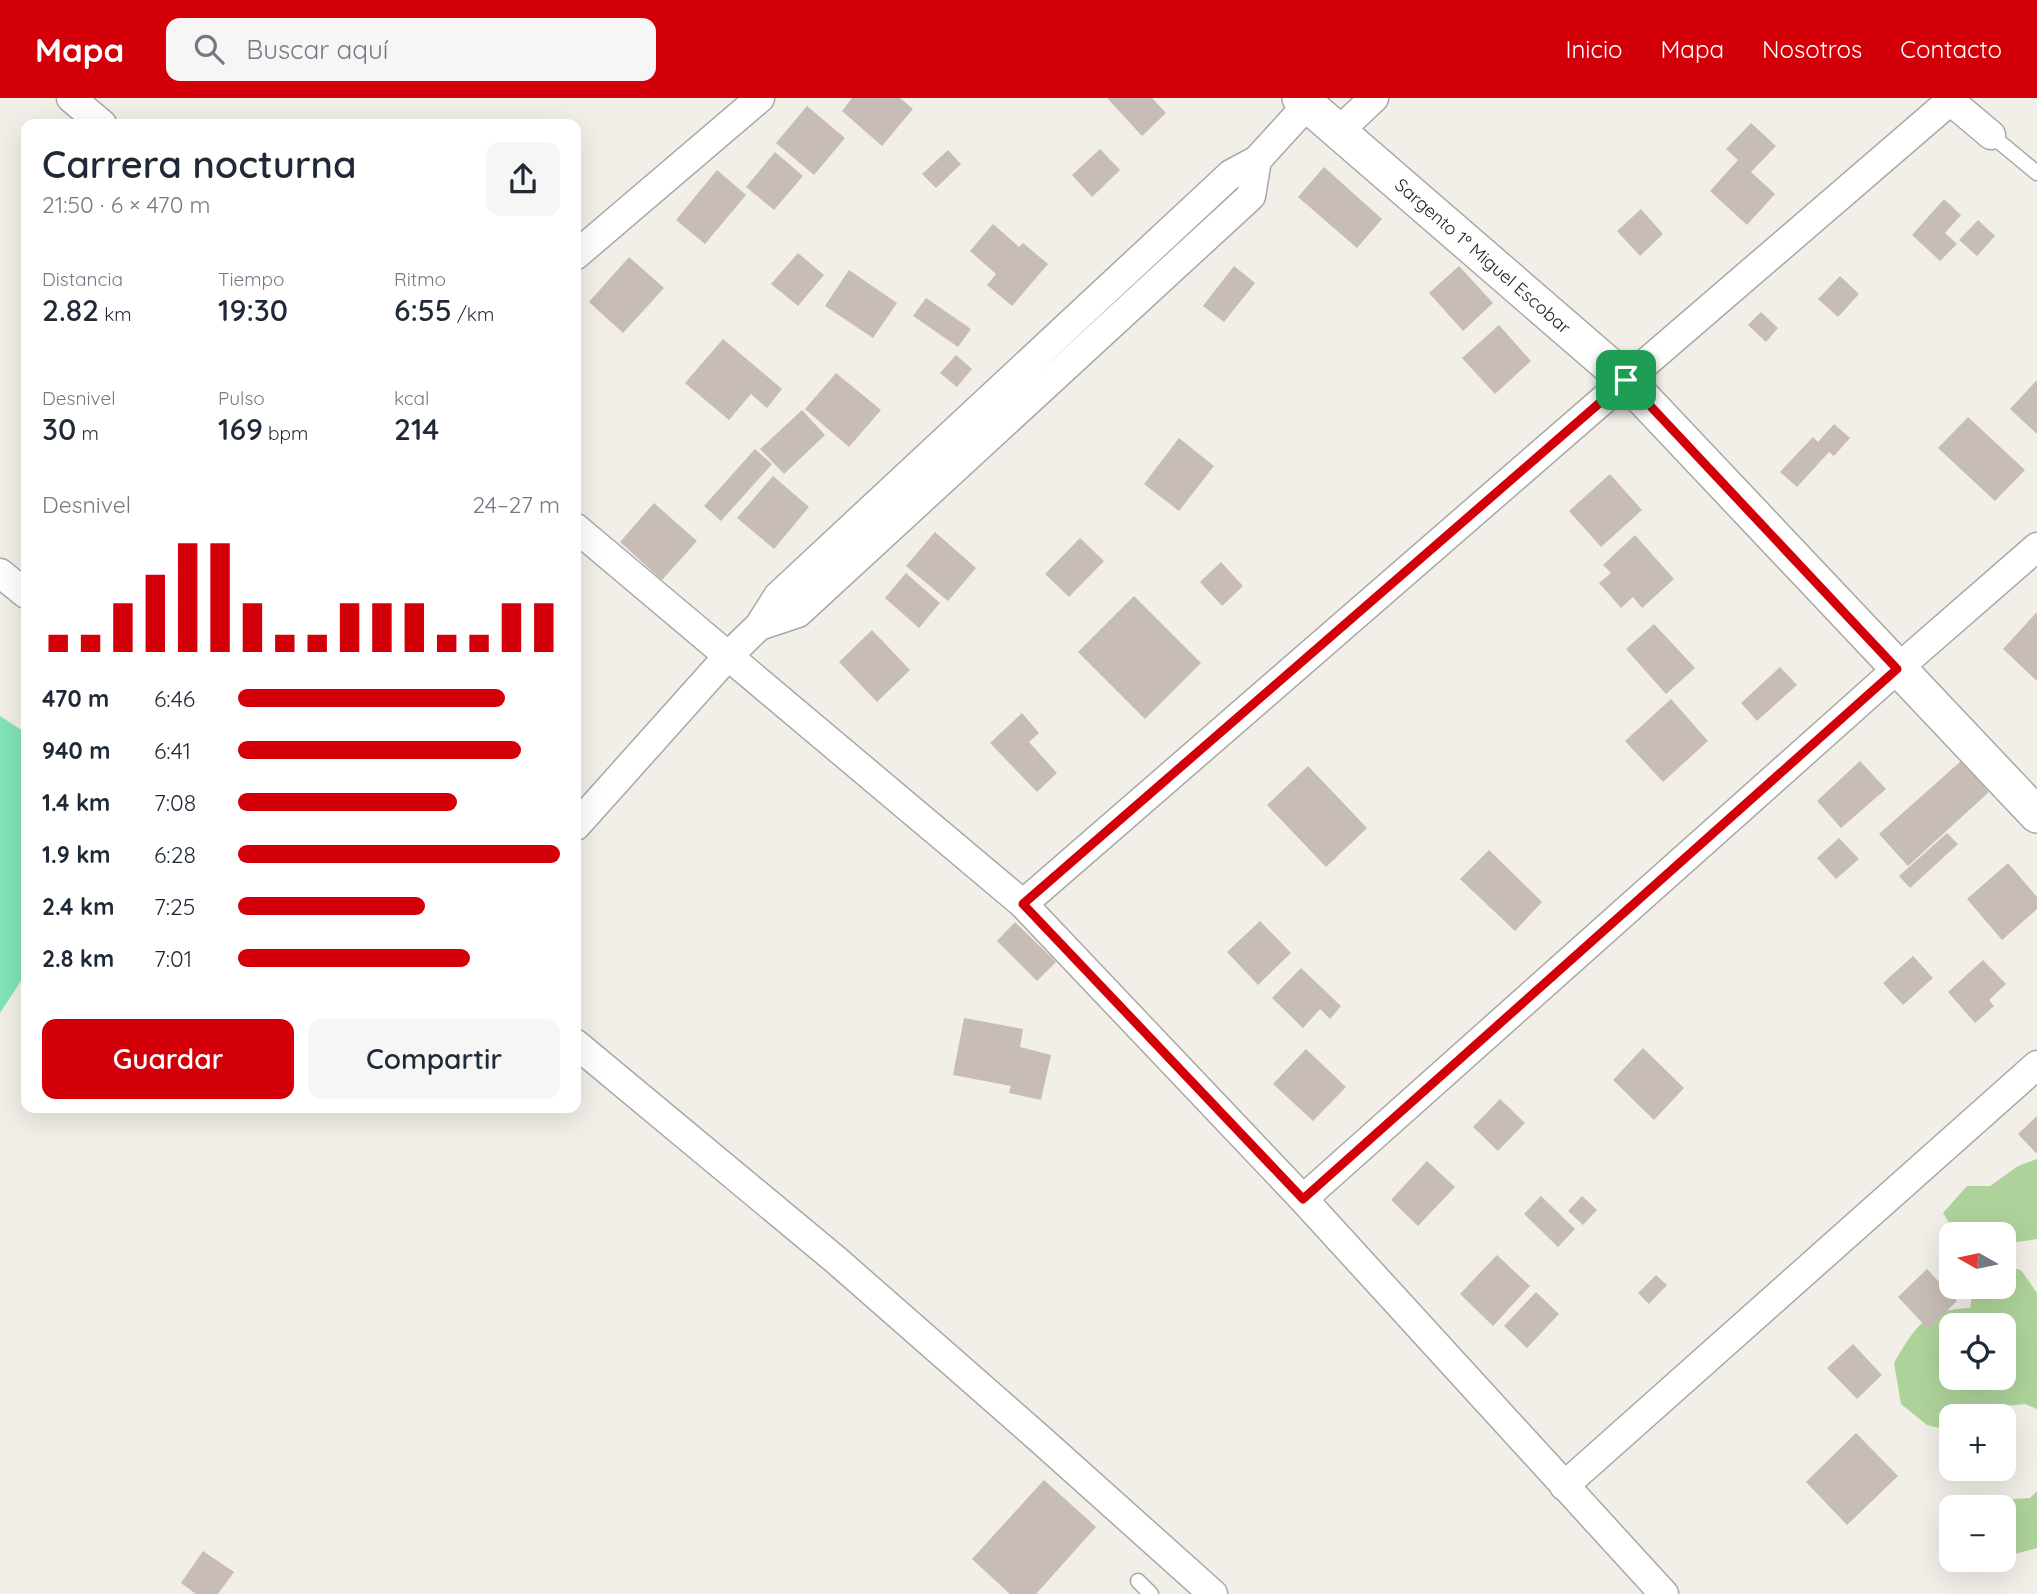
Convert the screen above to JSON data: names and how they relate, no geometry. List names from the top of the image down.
{
  "streets": {
    "street": ["Sargento 1º Miguel Escobar"]
  },
  "north": "left",
  "page": {
    "header": "Mapa",
    "search": "Buscar aquí",
    "nav": [
      "Inicio",
      "Mapa",
      "Nosotros",
      "Contacto"
    ],
    "heading": ["Carrera nocturna", "21:50 · 6 × 470 m"],
    "stats": [
      ["Distancia", "2.82 km"],
      ["Tiempo", "19:30"],
      ["Ritmo", "6:55 /km"],
      ["Desnivel", "30 m"],
      ["Pulso", "169 bpm"],
      ["kcal", "214"]
    ],
    "chart": ["Desnivel", "24–27 m"],
    "list": [
      {
        "name": "470 m",
        "note": "6:46"
      },
      {
        "name": "940 m",
        "note": "6:41"
      },
      {
        "name": "1.4 km",
        "note": "7:08"
      },
      {
        "name": "1.9 km",
        "note": "6:28"
      },
      {
        "name": "2.4 km",
        "note": "7:25"
      },
      {
        "name": "2.8 km",
        "note": "7:01"
      }
    ],
    "buttons": ["Guardar", "Compartir"],
    "map_buttons": ["+", "−"]
  }
}
